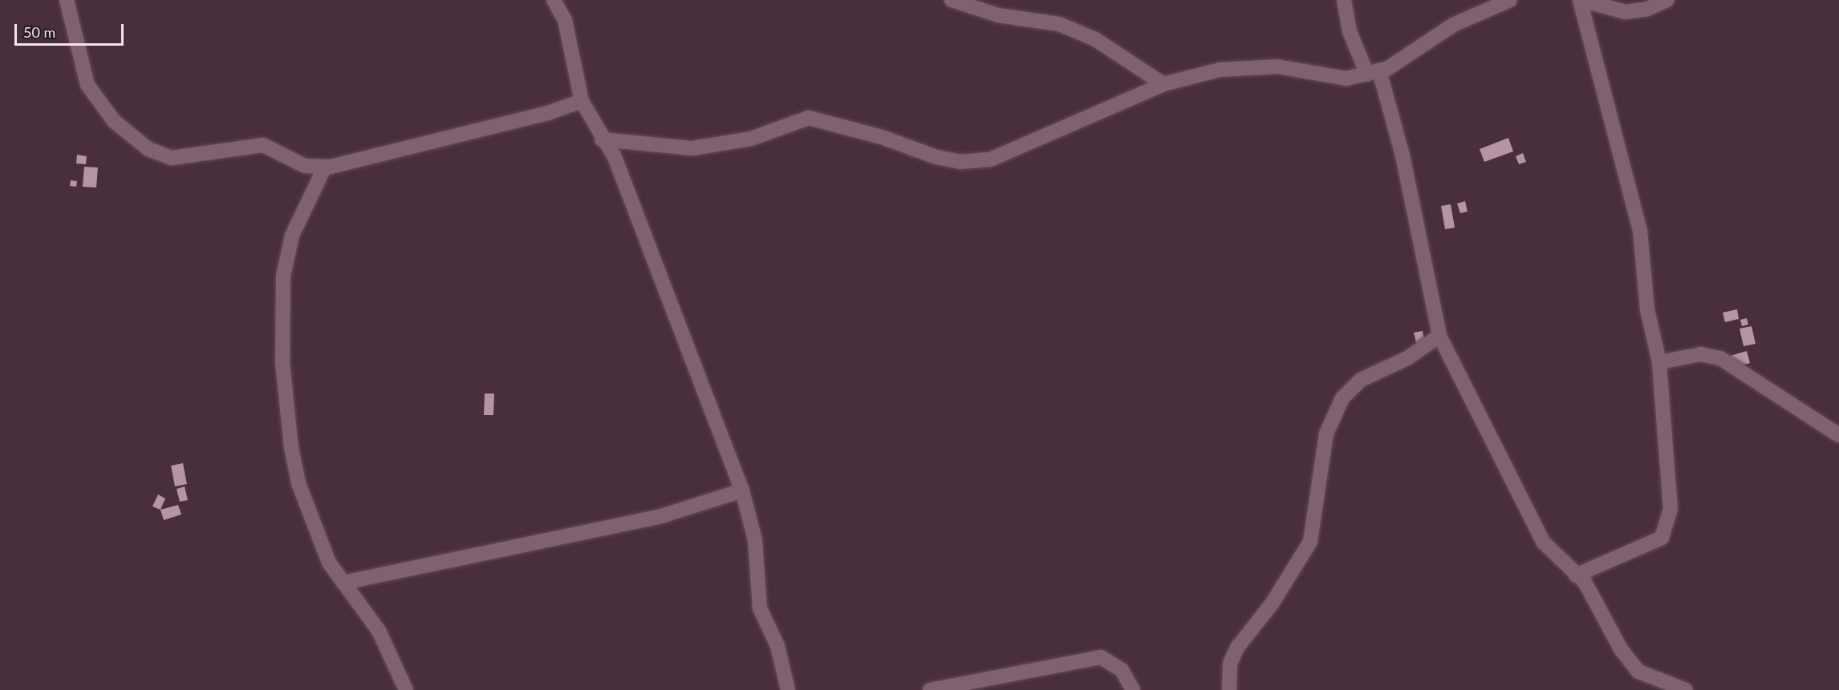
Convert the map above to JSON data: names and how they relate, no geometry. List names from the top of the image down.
{
  "scale_bar": "50 m"
}
